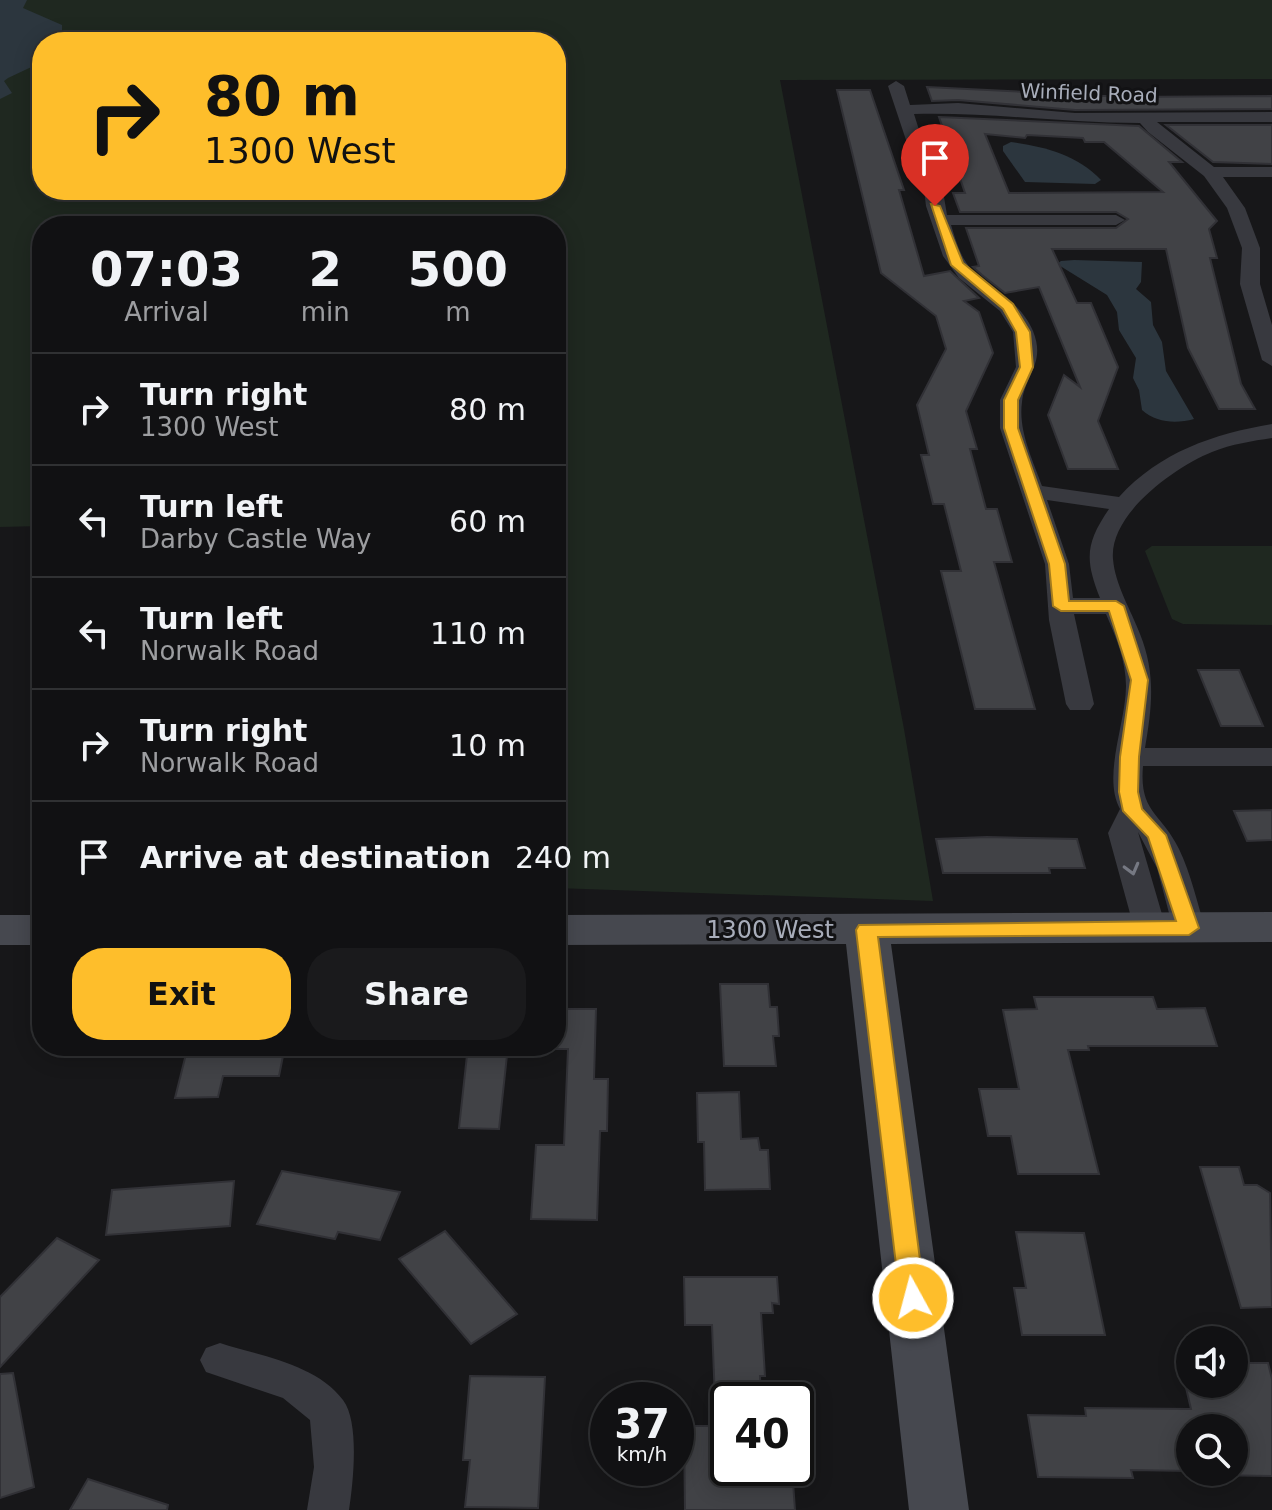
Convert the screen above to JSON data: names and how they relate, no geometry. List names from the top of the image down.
{
  "streets": {
    "street": ["Winfield Road", "1300 West"]
  },
  "page": {
    "turn": ["80 m", "1300 West"],
    "eta": [
      "07:03",
      "Arrival",
      "2",
      "min",
      "500",
      "m"
    ],
    "list": [
      {
        "name": "Turn right",
        "note": "1300 West",
        "value": "80 m"
      },
      {
        "name": "Turn left",
        "note": "Darby Castle Way",
        "value": "60 m"
      },
      {
        "name": "Turn left",
        "note": "Norwalk Road",
        "value": "110 m"
      },
      {
        "name": "Turn right",
        "note": "Norwalk Road",
        "value": "10 m"
      },
      {
        "name": "Arrive at destination",
        "value": "240 m"
      }
    ],
    "buttons": ["Exit", "Share"],
    "speed": "37 km/h",
    "limit": "40"
  }
}
